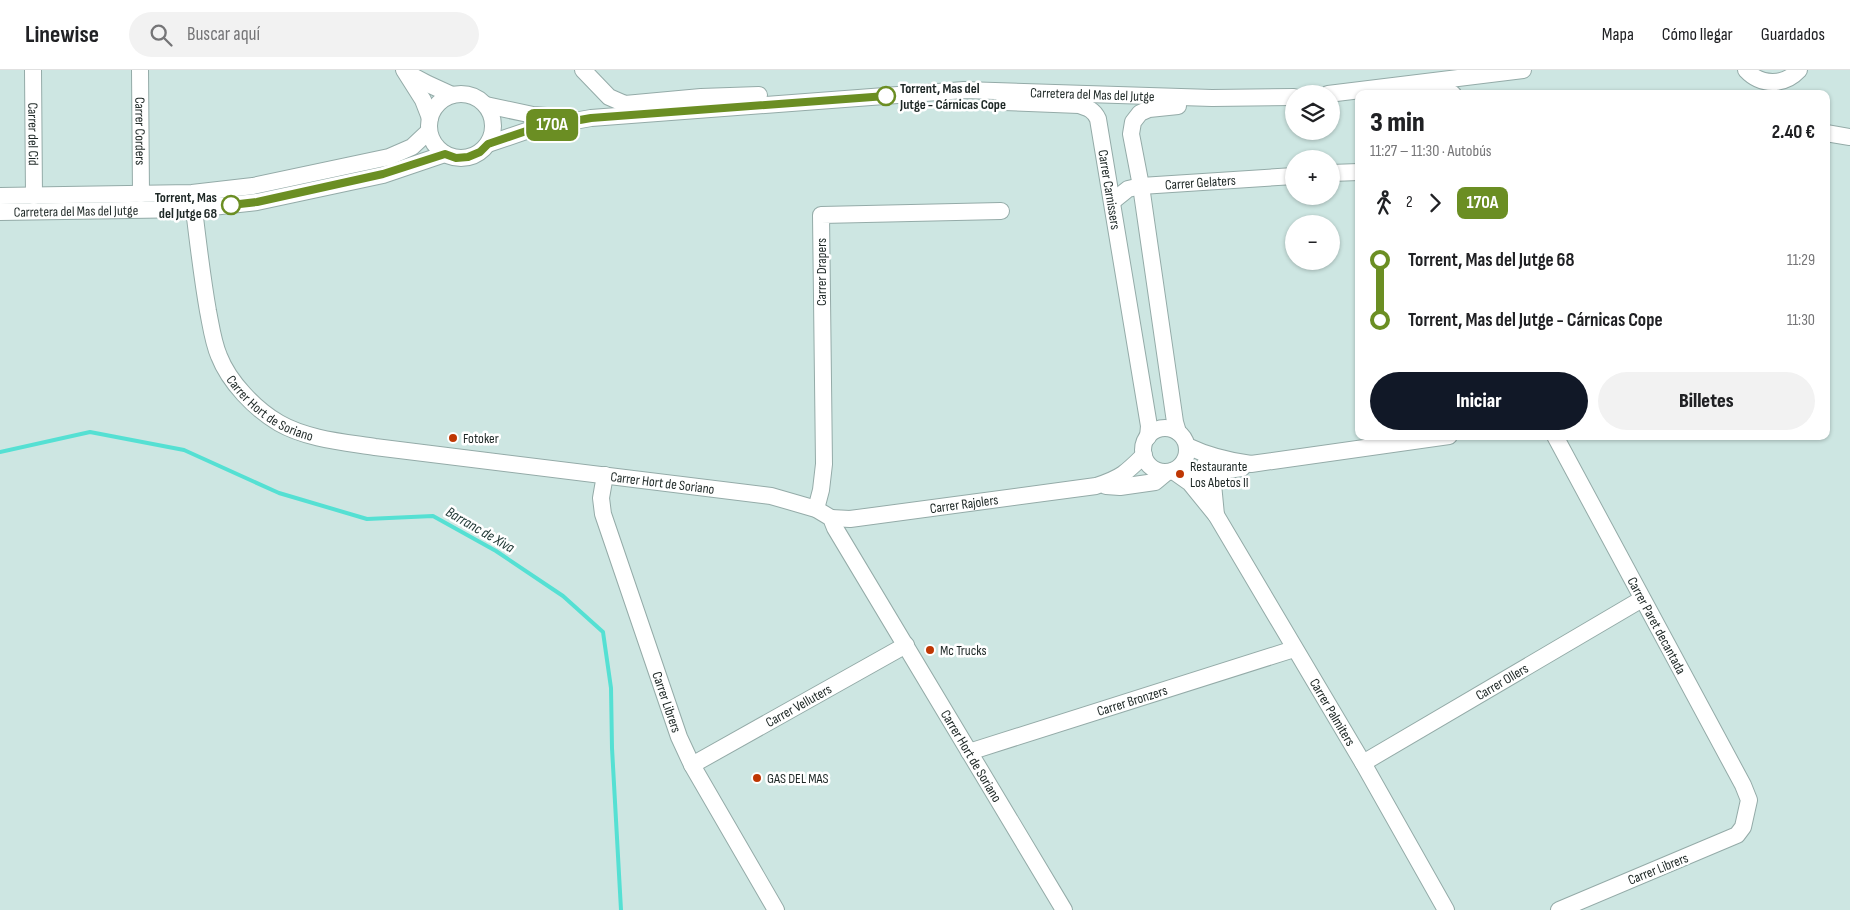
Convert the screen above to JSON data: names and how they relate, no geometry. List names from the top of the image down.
{
  "streets": {
    "street": [
      "Carretera del Mas del Jutge",
      "Carrer Corders",
      "Carrer del Cid",
      "Carrer Gelaters",
      "Carrer Carnissers",
      "Carrer Drapers",
      "Carrer Hort de Soriano",
      "Carrer Rajolers",
      "Carrer Paret decantada",
      "Carrer Ollers",
      "Carrer Bronzers",
      "Carrer Librers",
      "Carrer Velluters",
      "Carrer Palmiters"
    ]
  },
  "crossings": [
    ["Carretera del Mas del Jutge", "Carrer Corders"],
    ["Carretera del Mas del Jutge", "Carrer del Cid"],
    ["Carretera del Mas del Jutge", "Carrer Carnissers"],
    ["Carretera del Mas del Jutge", "Carrer Hort de Soriano"],
    ["Carrer Gelaters", "Carrer Carnissers"],
    ["Carrer Carnissers", "Carrer Rajolers"],
    ["Carrer Carnissers", "Carrer Palmiters"],
    ["Carrer Drapers", "Carrer Hort de Soriano"],
    ["Carrer Hort de Soriano", "Carrer Rajolers"],
    ["Carrer Hort de Soriano", "Carrer Bronzers"],
    ["Carrer Hort de Soriano", "Carrer Librers"],
    ["Carrer Hort de Soriano", "Carrer Velluters"],
    ["Carrer Rajolers", "Carrer Palmiters"],
    ["Carrer Paret decantada", "Carrer Ollers"],
    ["Carrer Paret decantada", "Carrer Librers"],
    ["Carrer Ollers", "Carrer Palmiters"],
    ["Carrer Bronzers", "Carrer Palmiters"],
    ["Carrer Librers", "Carrer Velluters"]
  ],
  "water": ["Barranc de Xiva"],
  "places": [
    "Torrent, Mas del Jutge - Cárnicas Cope",
    "Torrent, Mas del Jutge 68",
    "Fotoker",
    "Restaurante Los Abetos II",
    "Mc Trucks",
    "GAS DEL MAS"
  ],
  "lines": ["bus line 170A"],
  "page": {
    "header": "Linewise",
    "search": "Buscar aquí",
    "nav": ["Mapa", "Cómo llegar", "Guardados"],
    "on_map": "170A",
    "map_buttons": ["+", "−"],
    "heading": ["3 min", "11:27 – 11:30 · Autobús", "2.40 €"],
    "legs": ["2", "170A"],
    "list": [
      {
        "name": "Torrent, Mas del Jutge 68",
        "value": "11:29"
      },
      {
        "name": "Torrent, Mas del Jutge - Cárnicas Cope",
        "value": "11:30"
      }
    ],
    "buttons": ["Iniciar", "Billetes"]
  }
}
